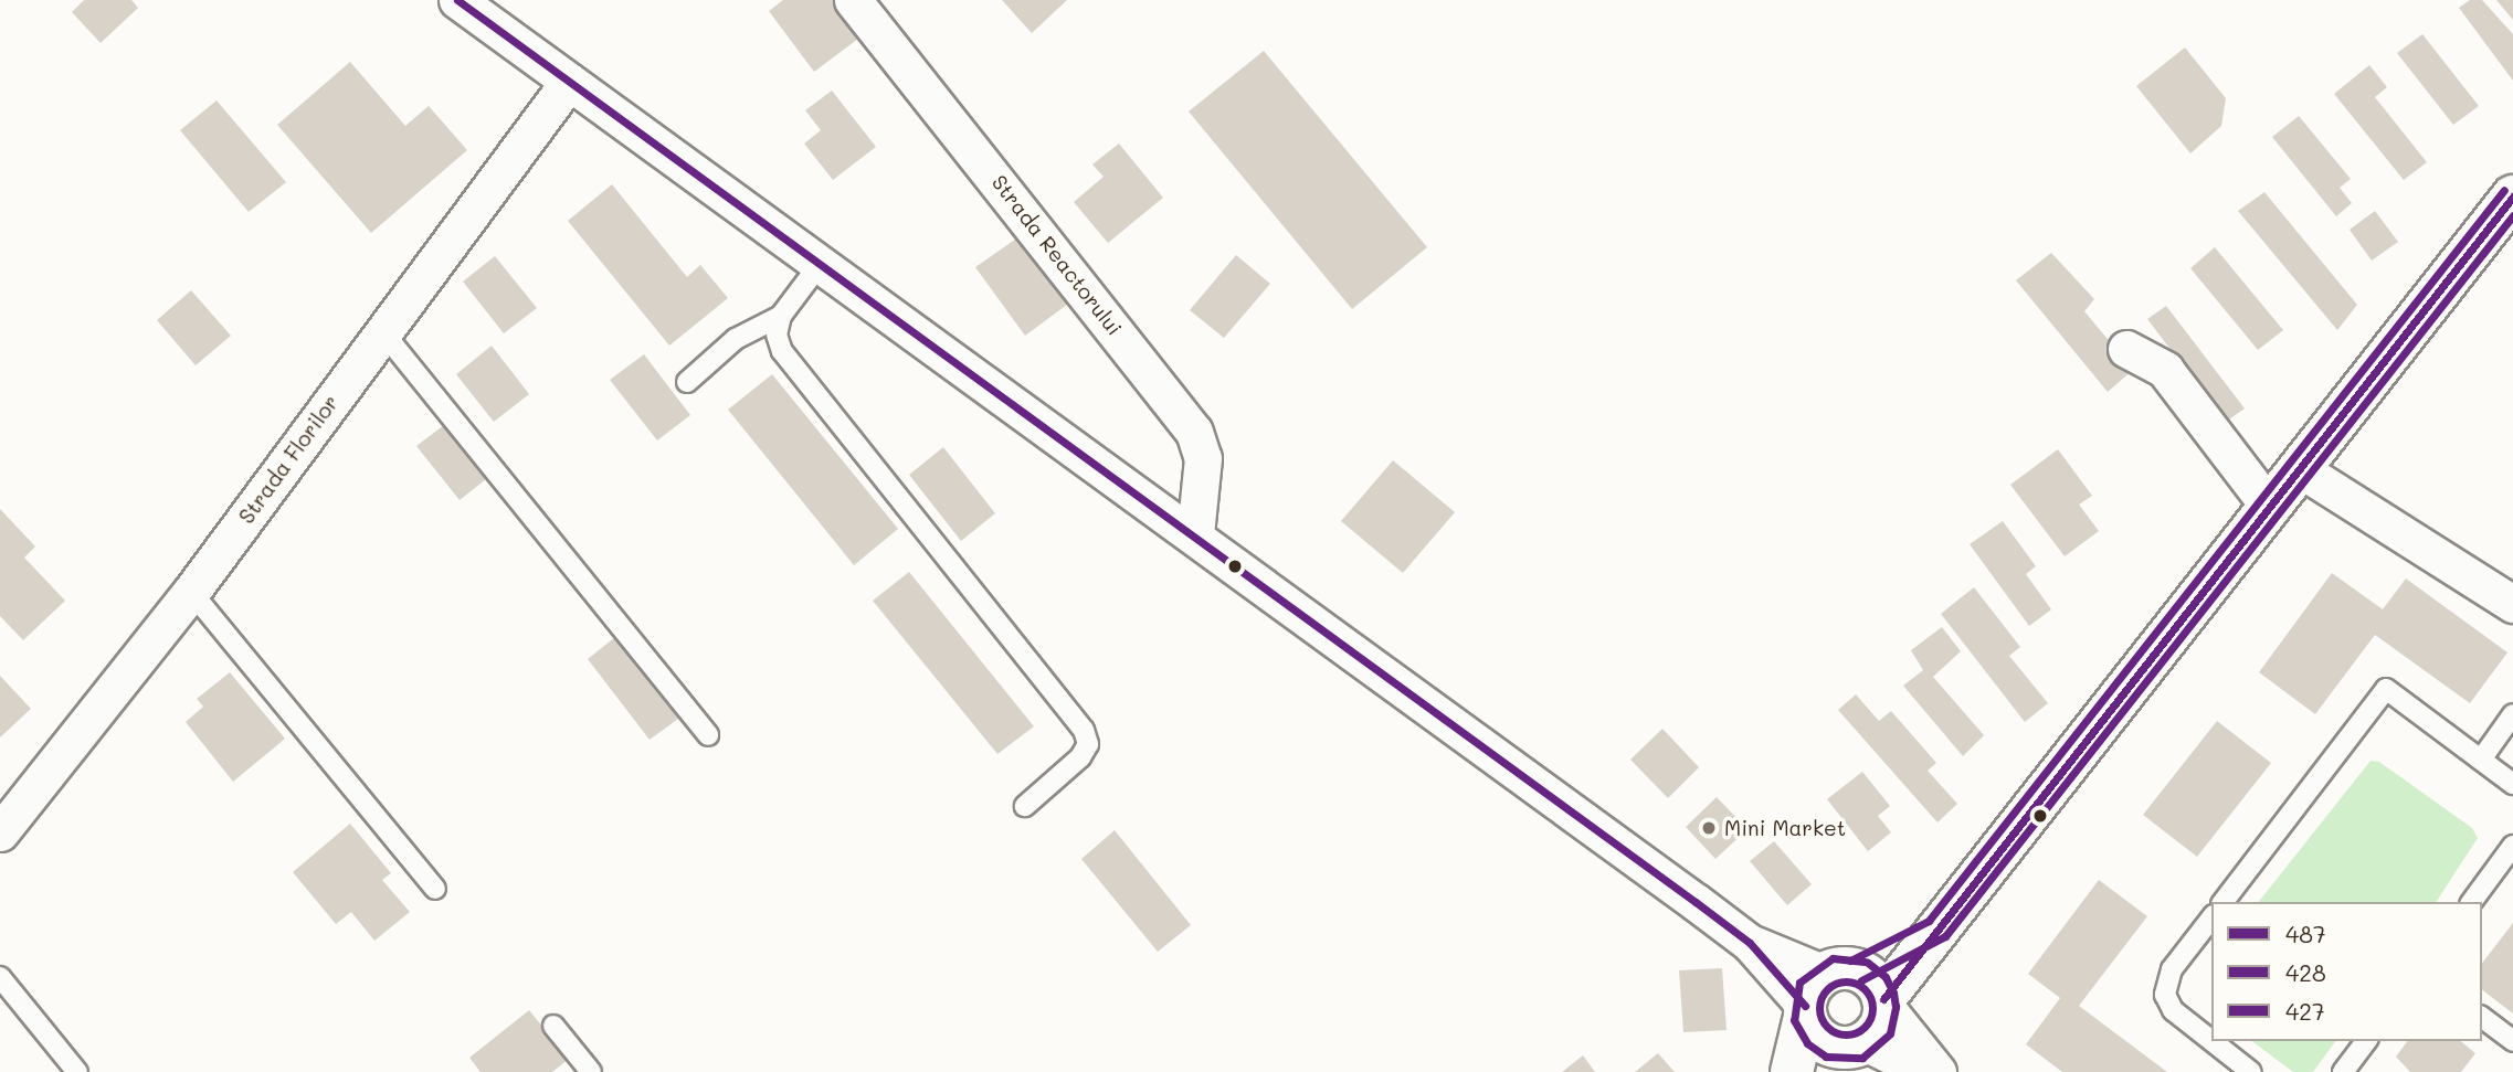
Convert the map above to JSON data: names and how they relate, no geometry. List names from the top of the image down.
{
  "streets": {
    "street": ["Strada Reactorului", "Strada Florilor"]
  },
  "places": ["Mini Market"],
  "lines": ["transit line 487", "transit line 427", "transit line 428"],
  "legend": ["487", "428", "427"]
}
